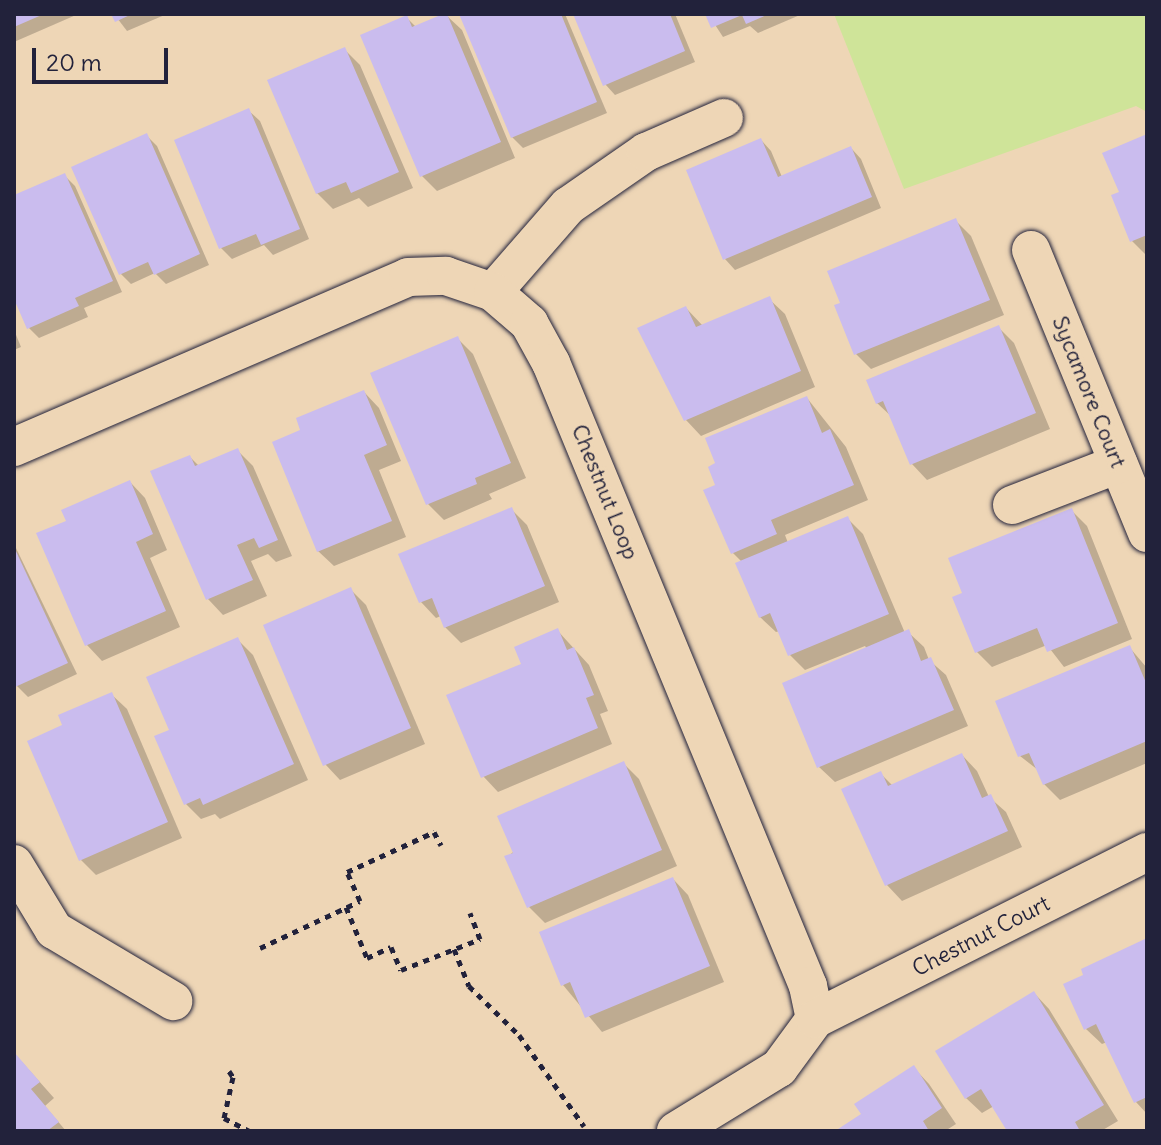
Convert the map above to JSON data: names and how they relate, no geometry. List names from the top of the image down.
{
  "streets": {
    "street": ["Sycamore Court", "Chestnut Loop", "Chestnut Court"]
  },
  "crossings": [
    ["Chestnut Loop", "Chestnut Court"]
  ],
  "scale_bar": "20 m"
}
